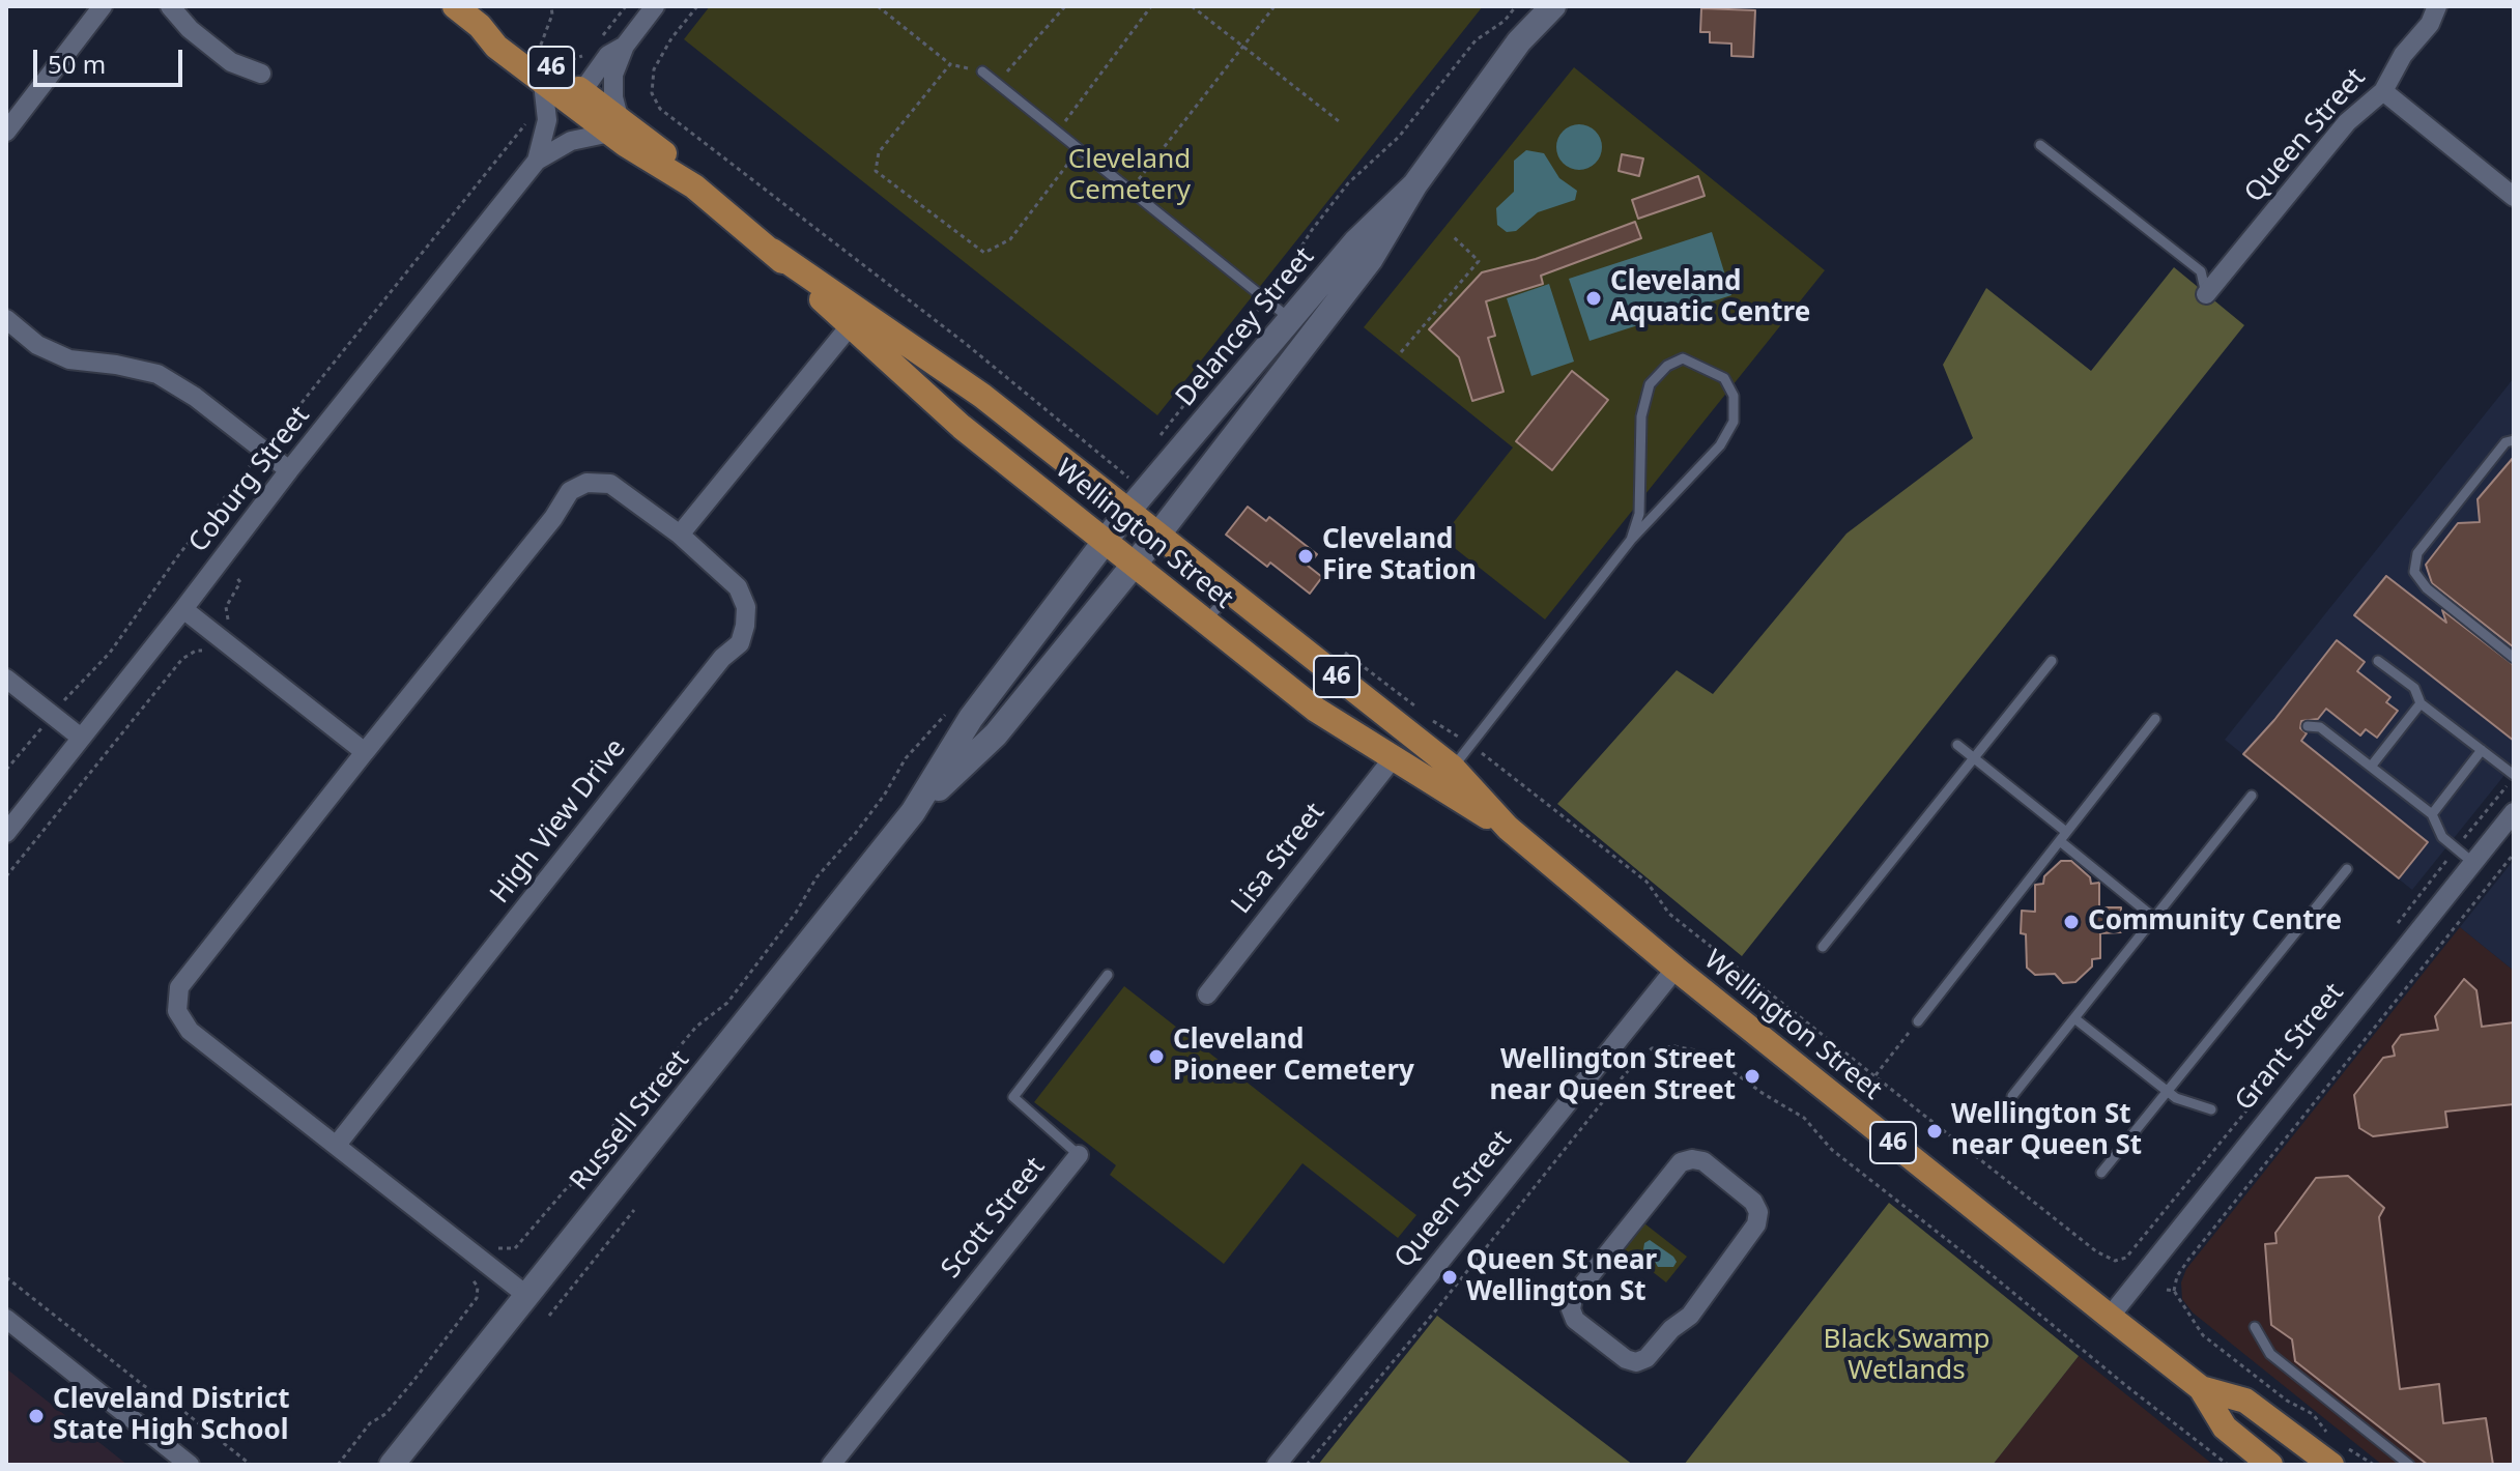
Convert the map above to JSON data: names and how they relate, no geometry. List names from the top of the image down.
{
  "streets": {
    "main road": [
      "46",
      "Delancey Street",
      "Wellington Street",
      "Russell Street"
    ],
    "street": [
      "Queen Street",
      "Coburg Street",
      "High View Drive",
      "Lisa Street",
      "Grant Street",
      "Scott Street"
    ]
  },
  "crossings": [
    ["Queen Street", "Wellington Street"],
    ["Delancey Street", "Wellington Street"],
    ["Delancey Street", "Russell Street"],
    ["Coburg Street", "Wellington Street"],
    ["Wellington Street", "Lisa Street"],
    ["Wellington Street", "Grant Street"],
    ["Wellington Street", "Russell Street"],
    ["High View Drive", "Russell Street"]
  ],
  "parks": ["Cleveland Cemetery", "Black Swamp Wetlands"],
  "places": [
    "Cleveland Aquatic Centre",
    "Cleveland Fire Station",
    "Community Centre",
    "Cleveland Pioneer Cemetery",
    "Wellington Street near Queen Street",
    "Wellington St near Queen St",
    "Queen St near Wellington St",
    "Cleveland District State High School"
  ],
  "scale_bar": "50 m"
}
